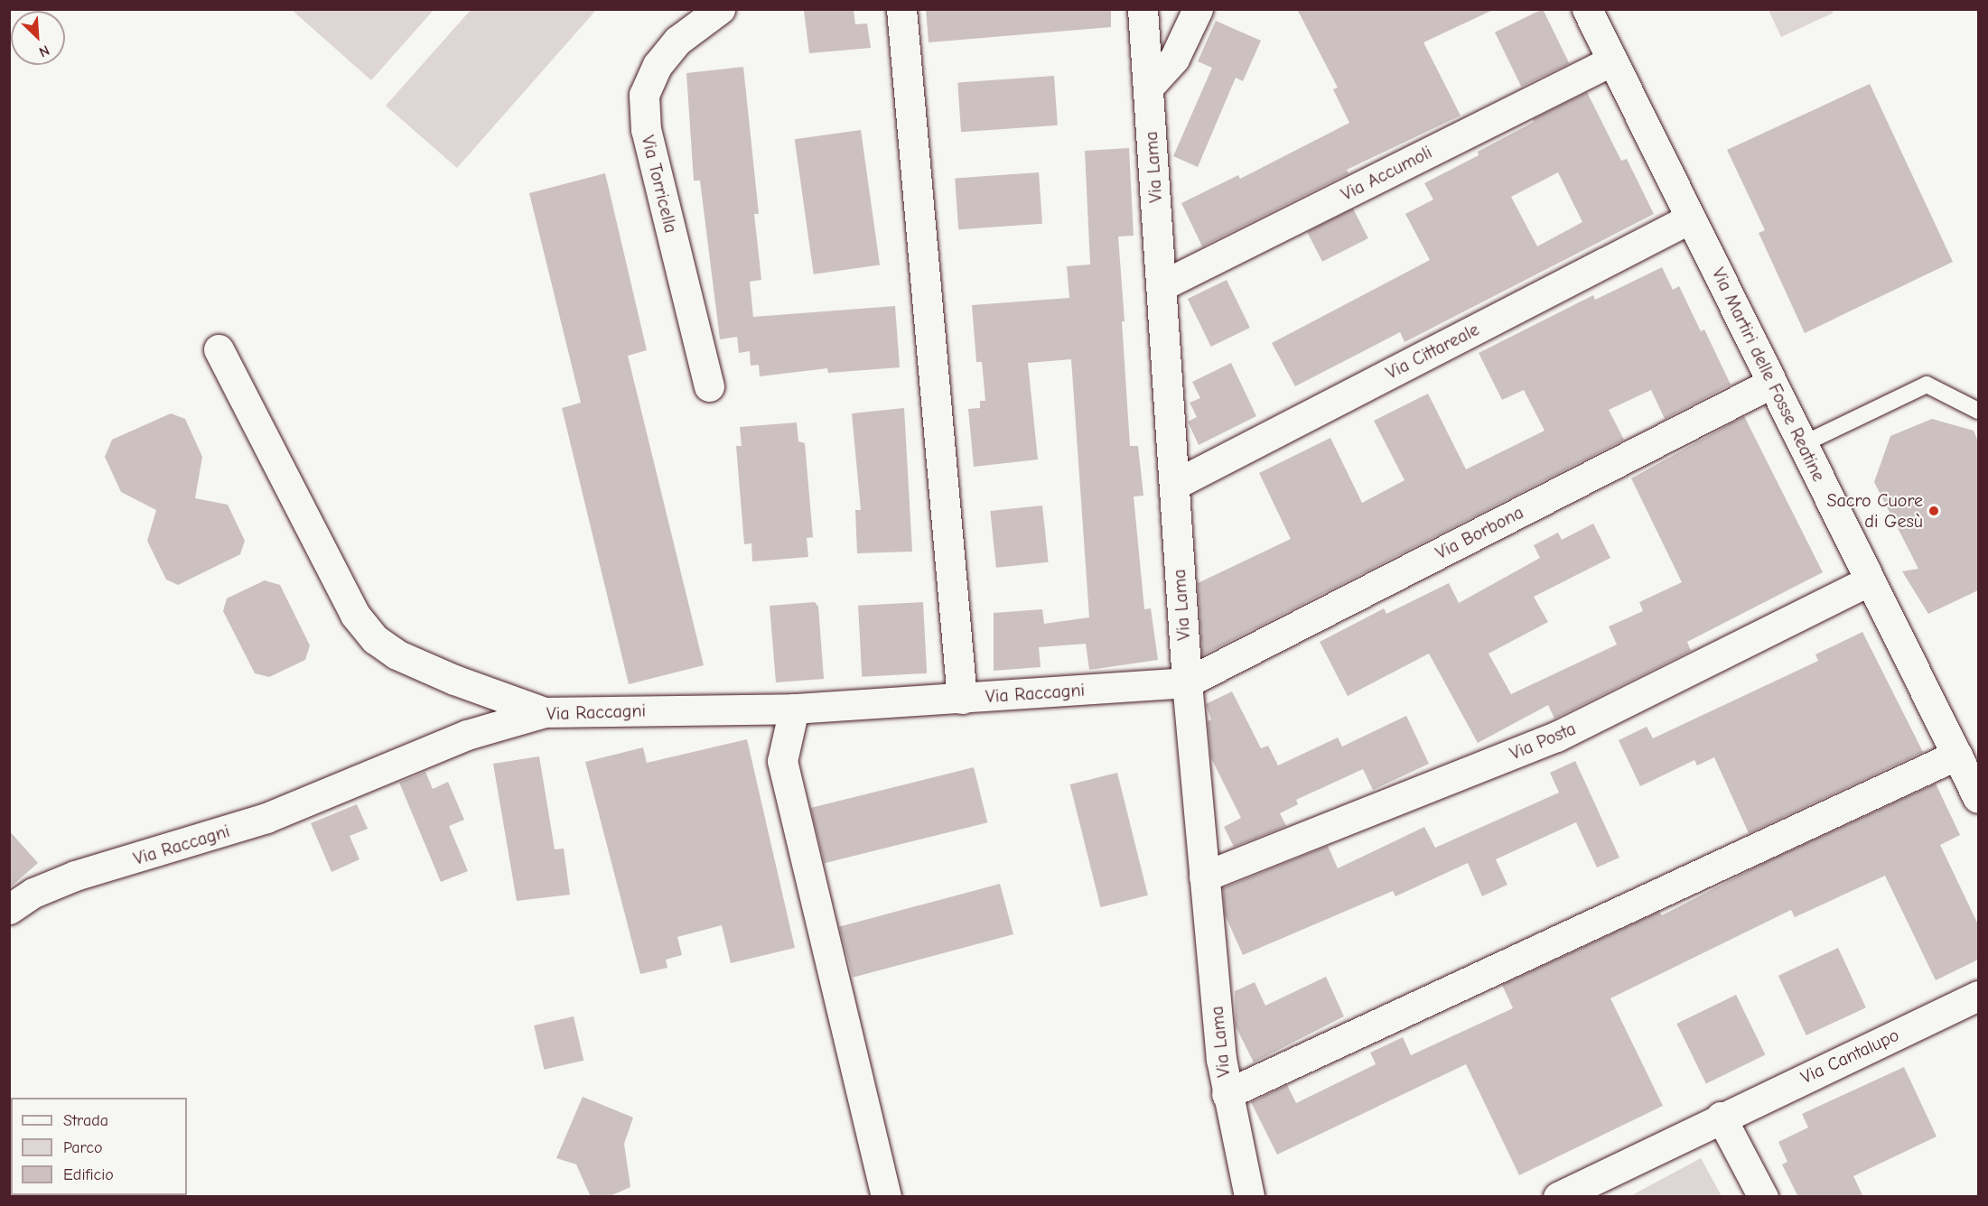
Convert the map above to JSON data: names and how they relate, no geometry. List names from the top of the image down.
{
  "streets": {
    "street": [
      "Via Lama",
      "Via Accumoli",
      "Via Torricella",
      "Via Cittareale",
      "Via Martiri delle Fosse Reatine",
      "Via Borbona",
      "Via Raccagni",
      "Via Posta",
      "Via Cantalupo"
    ]
  },
  "crossings": [
    ["Via Lama", "Via Accumoli"],
    ["Via Lama", "Via Cittareale"],
    ["Via Lama", "Via Borbona"],
    ["Via Lama", "Via Raccagni"],
    ["Via Lama", "Via Posta"],
    ["Via Accumoli", "Via Martiri delle Fosse Reatine"],
    ["Via Cittareale", "Via Martiri delle Fosse Reatine"],
    ["Via Martiri delle Fosse Reatine", "Via Borbona"],
    ["Via Martiri delle Fosse Reatine", "Via Posta"],
    ["Via Borbona", "Via Raccagni"]
  ],
  "places": ["Sacro Cuore di Gesù"],
  "legend": ["Strada", "Parco", "Edificio"],
  "north": "bottom right"
}
